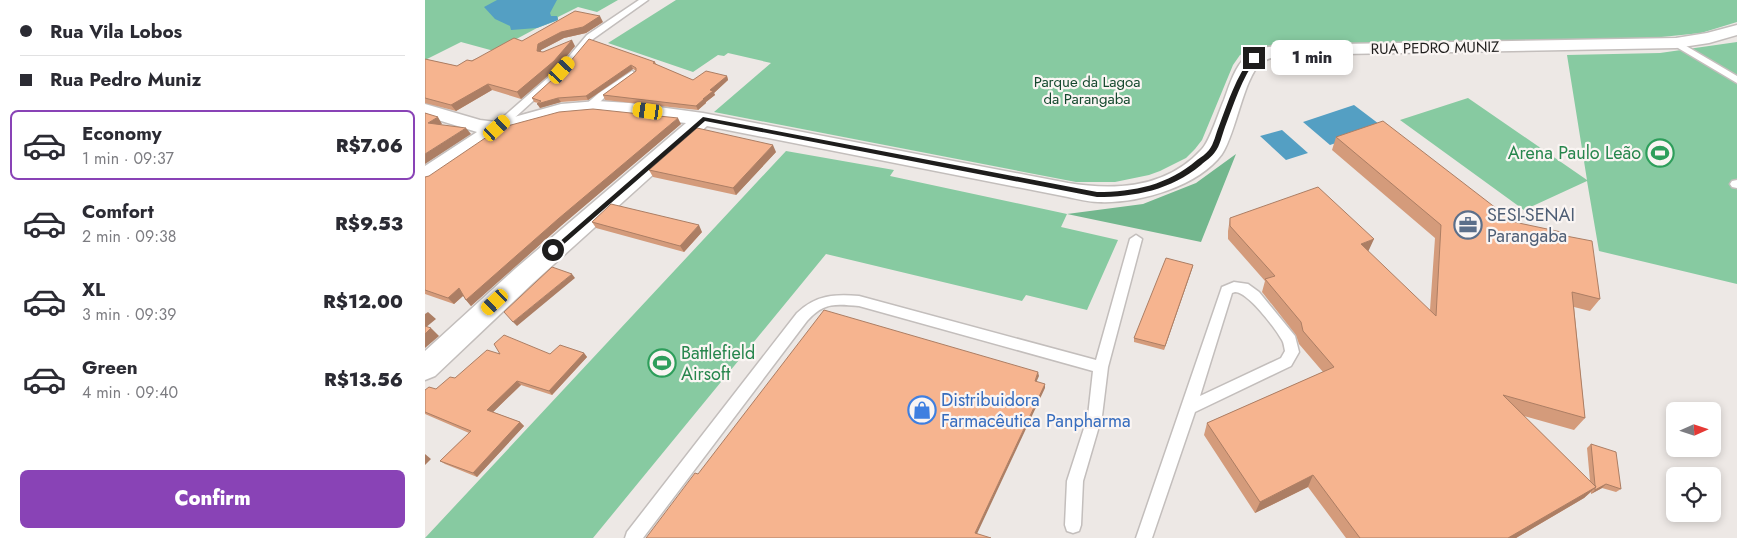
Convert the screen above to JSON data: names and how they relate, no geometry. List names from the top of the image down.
{
  "streets": {
    "street": ["RUA PEDRO MUNIZ"]
  },
  "parks": ["Parque da Lagoa da Parangaba"],
  "places": {
    "sports": ["Arena Paulo Leão", "Battlefield Airsoft"],
    "office": ["SESI-SENAI Parangaba"],
    "shop": ["Distribuidora Farmacêutica Panpharma"]
  },
  "north": "right",
  "page": {
    "banner": ["Rua Vila Lobos", "Rua Pedro Muniz"],
    "bubble": "1 min",
    "list": [
      {
        "name": "Economy",
        "note": "1 min · 09:37",
        "value": "R$7.06"
      },
      {
        "name": "Comfort",
        "note": "2 min · 09:38",
        "value": "R$9.53"
      },
      {
        "name": "XL",
        "note": "3 min · 09:39",
        "value": "R$12.00"
      },
      {
        "name": "Green",
        "note": "4 min · 09:40",
        "value": "R$13.56"
      }
    ],
    "buttons": "Confirm"
  }
}
